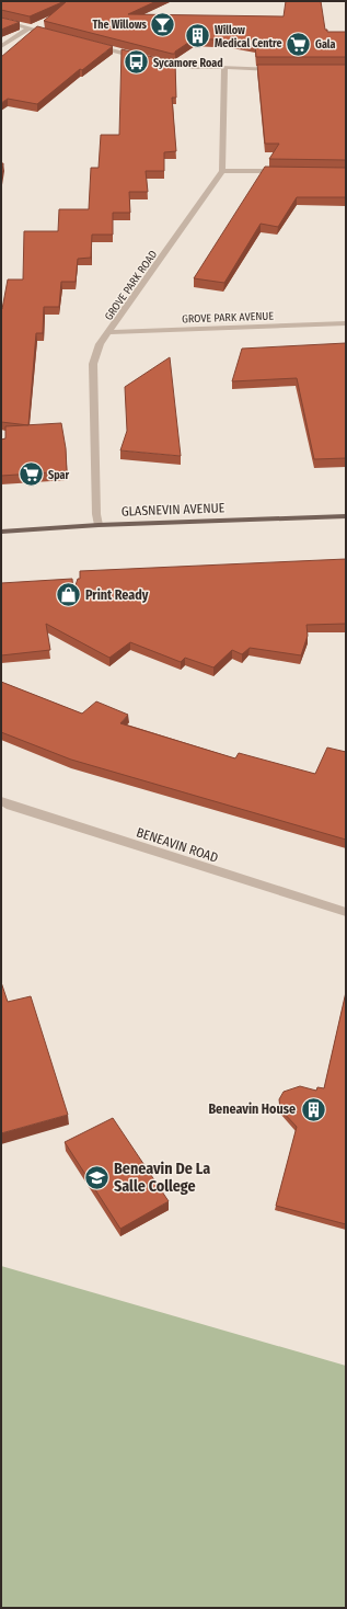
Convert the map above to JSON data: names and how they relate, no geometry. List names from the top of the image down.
{
  "streets": {
    "main road": ["GLASNEVIN AVENUE"],
    "street": ["GROVE PARK ROAD", "GROVE PARK AVENUE", "BENEAVIN ROAD"]
  },
  "crossings": [
    ["GROVE PARK ROAD", "GROVE PARK AVENUE"],
    ["GROVE PARK ROAD", "GLASNEVIN AVENUE"]
  ],
  "places": {
    "bar": ["The Willows"],
    "building": ["Willow Medical Centre", "Beneavin House"],
    "supermarket": ["Gala", "Spar"],
    "bus stop": ["Sycamore Road"],
    "shop": ["Print Ready"],
    "school or university": ["Beneavin De La Salle College"]
  }
}
